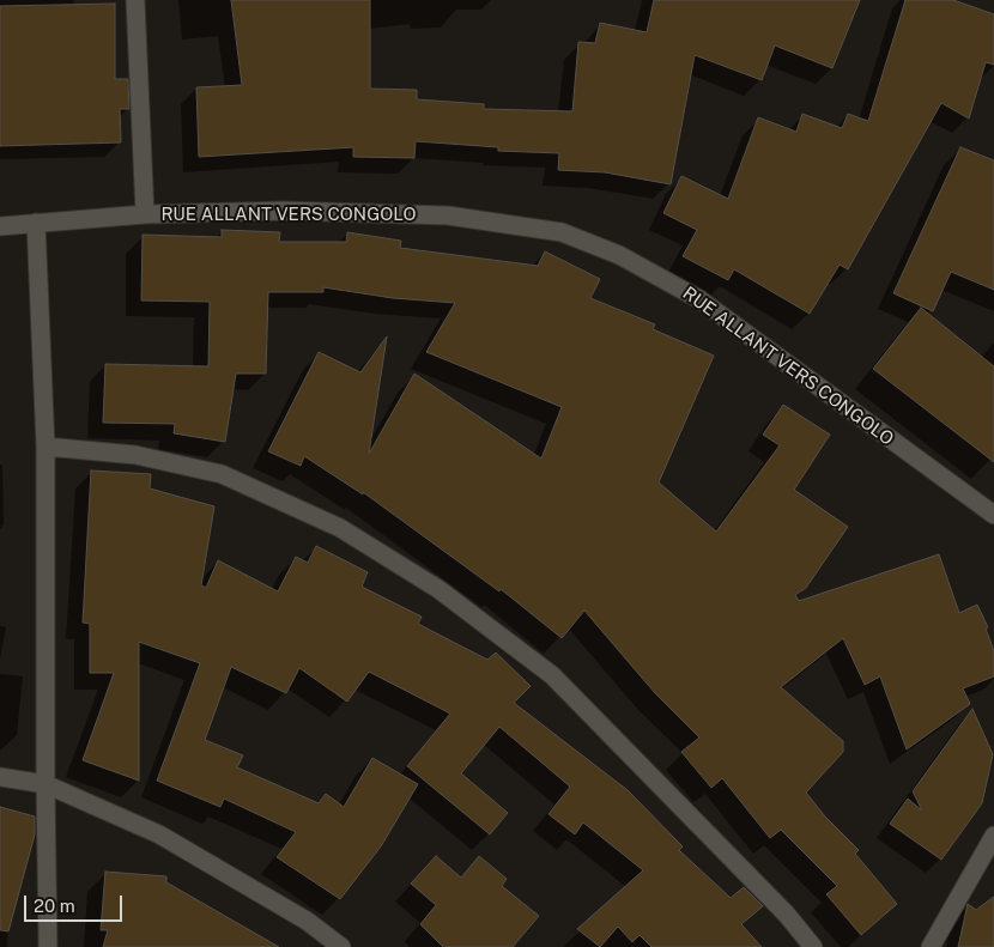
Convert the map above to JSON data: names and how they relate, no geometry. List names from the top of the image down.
{
  "streets": {
    "street": ["RUE ALLANT VERS CONGOLO"]
  },
  "scale_bar": "20 m"
}
